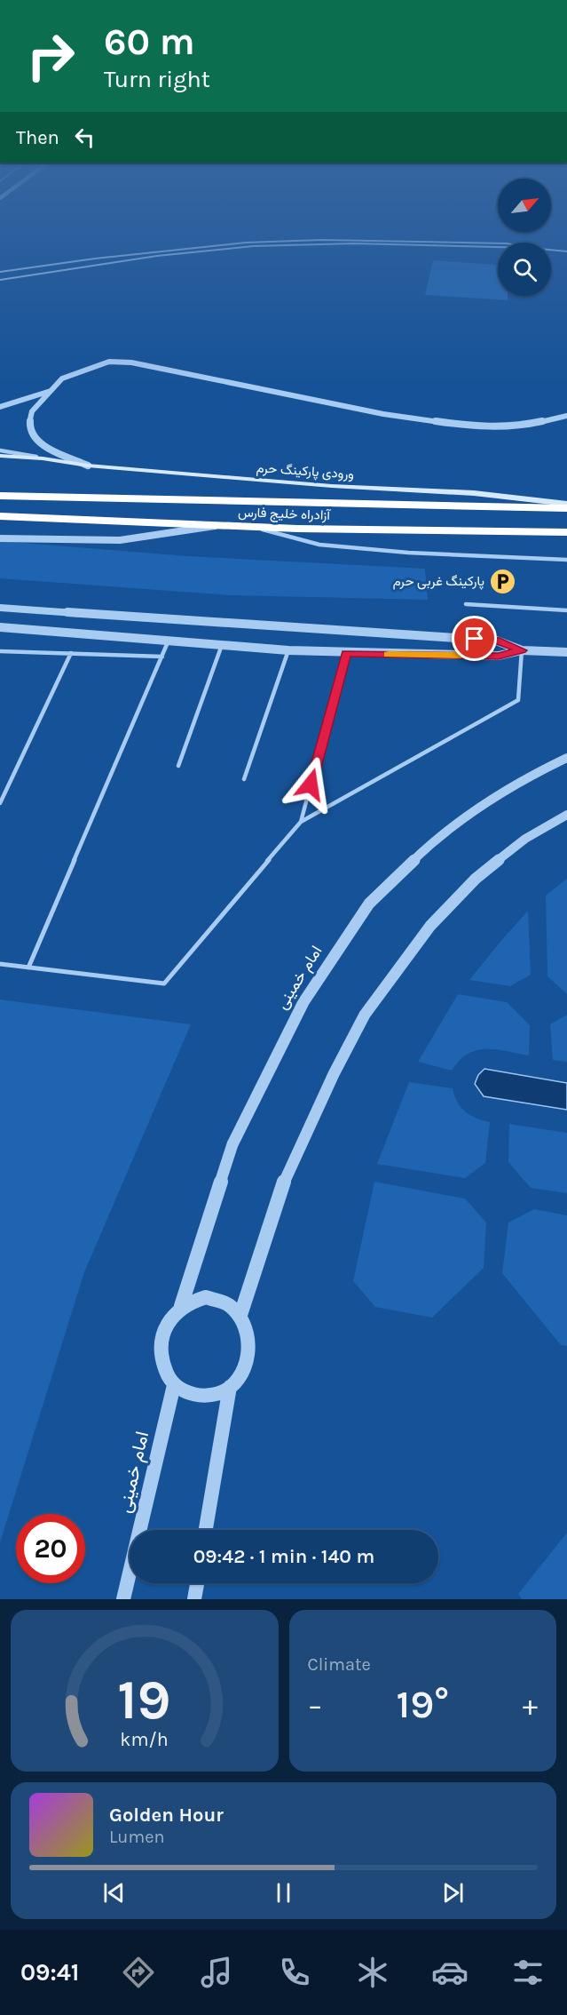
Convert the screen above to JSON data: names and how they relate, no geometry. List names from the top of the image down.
{
  "streets": {
    "highway": ["آزادراه خلیج فارس"],
    "main road": ["ورودی پارکینگ حرم"],
    "street": ["امام خمینی"]
  },
  "places": {
    "parking": ["پارکینگ غربی حرم"]
  },
  "north": "top right",
  "page": {
    "turn": ["60 m", "Turn right"],
    "then": "Then",
    "limit": "20",
    "trip": "09:42 · 1 min · 140 m",
    "tile": "Climate",
    "heat": ["−", "19°", "+"],
    "song": ["Golden Hour", "Lumen"],
    "tabs": "09:41",
    "gauge": ["19", "km/h"]
  }
}
